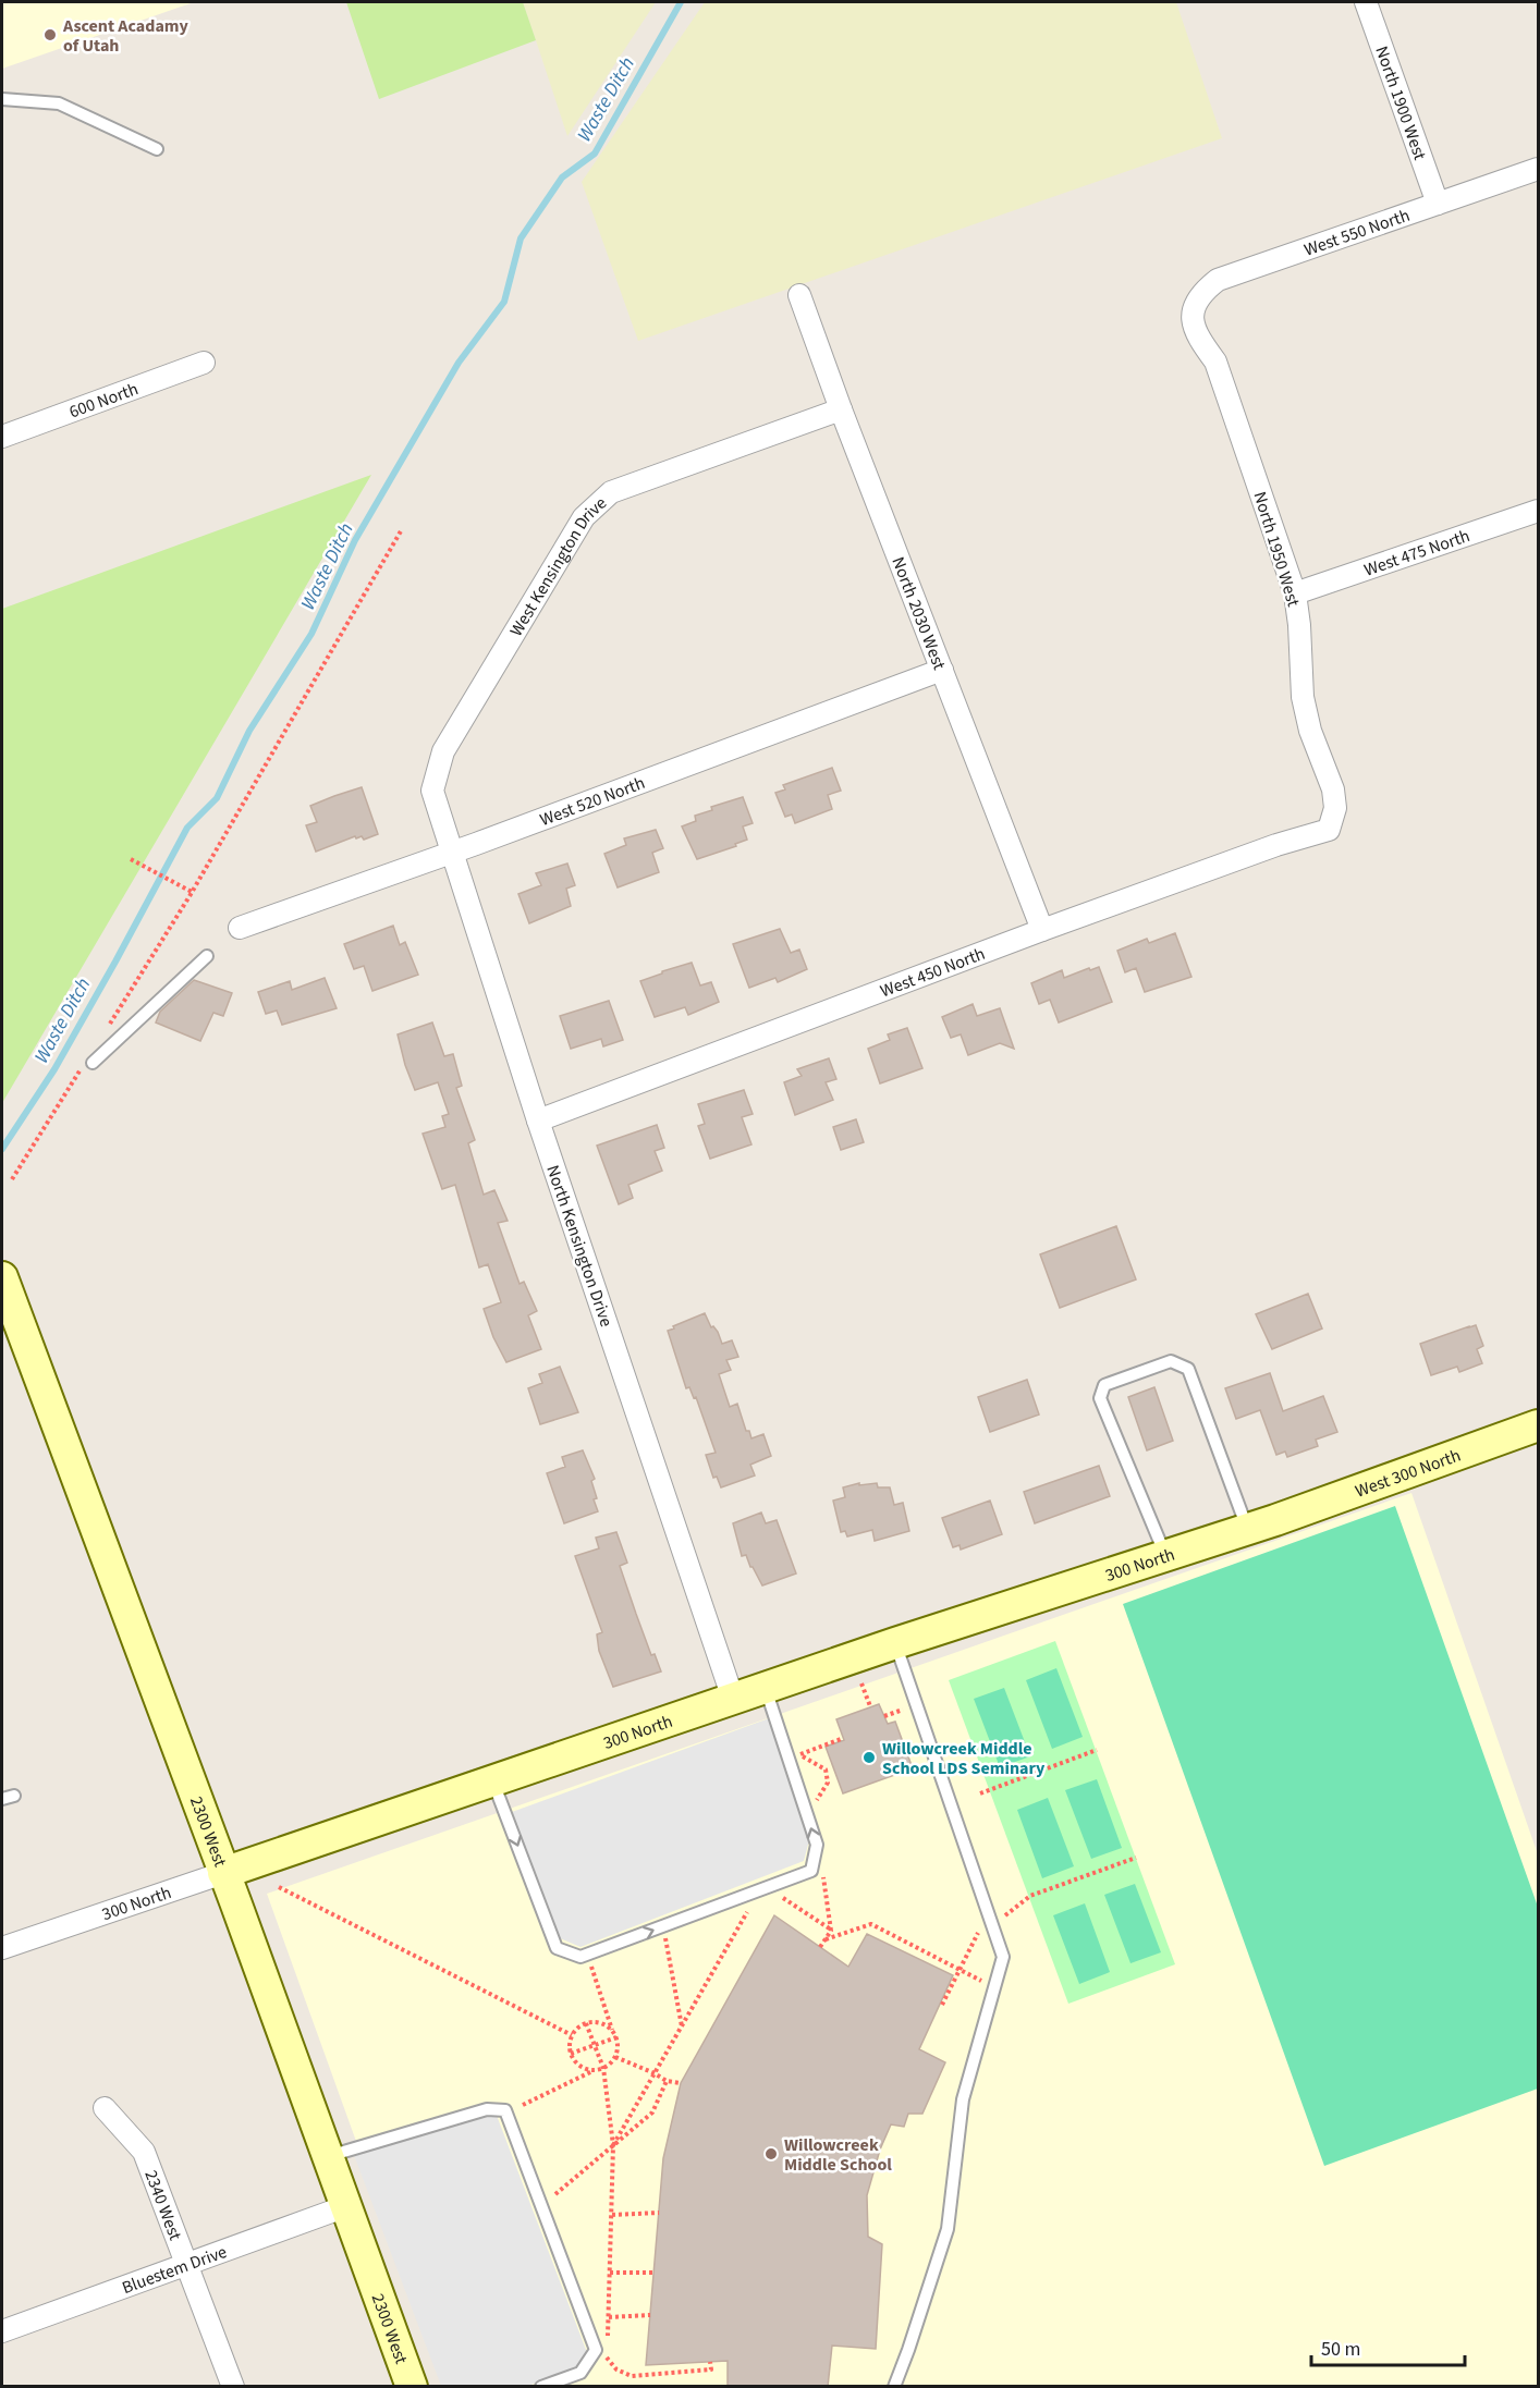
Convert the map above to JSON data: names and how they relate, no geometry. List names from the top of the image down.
{
  "streets": {
    "street": [
      "North 1900 West",
      "West 550 North",
      "600 North",
      "North 1950 West",
      "West 475 North",
      "West Kensington Drive",
      "North 2030 West",
      "West 520 North",
      "West 450 North",
      "North Kensington Drive",
      "West 300 North",
      "300 North",
      "2300 West",
      "2340 West",
      "Bluestem Drive"
    ]
  },
  "crossings": [
    ["North 1900 West", "West 550 North"],
    ["West 550 North", "North 1950 West"],
    ["North 1950 West", "West 475 North"],
    ["North 1950 West", "West 450 North"],
    ["West Kensington Drive", "North 2030 West"],
    ["West Kensington Drive", "North Kensington Drive"],
    ["North 2030 West", "West 520 North"],
    ["North 2030 West", "West 450 North"],
    ["West 520 North", "North Kensington Drive"],
    ["West 450 North", "North Kensington Drive"],
    ["North Kensington Drive", "300 North"],
    ["West 300 North", "300 North"],
    ["300 North", "2300 West"],
    ["2300 West", "Bluestem Drive"],
    ["2340 West", "Bluestem Drive"]
  ],
  "water": ["Waste Ditch"],
  "places": ["Ascent Acadamy of Utah", "Willowcreek Middle School LDS Seminary", "Willowcreek Middle School"],
  "scale_bar": "50 m"
}
